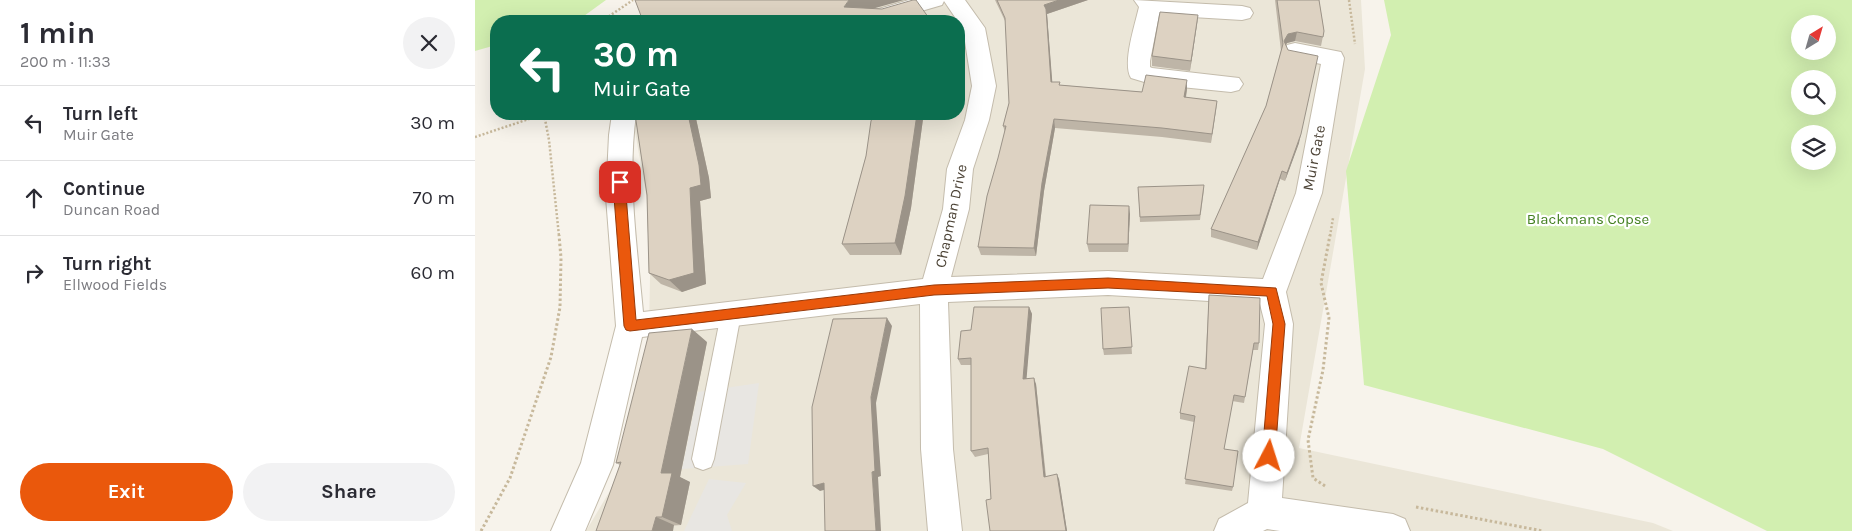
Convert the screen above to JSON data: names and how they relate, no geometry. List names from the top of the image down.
{
  "streets": {
    "street": ["Muir Gate", "Chapman Drive"]
  },
  "parks": ["Blackmans Copse"],
  "north": "top right",
  "page": {
    "heading": ["1 min", "200 m · 11:33"],
    "turn": ["30 m", "Muir Gate"],
    "list": [
      {
        "name": "Turn left",
        "note": "Muir Gate",
        "value": "30 m"
      },
      {
        "name": "Continue",
        "note": "Duncan Road",
        "value": "70 m"
      },
      {
        "name": "Turn right",
        "note": "Ellwood Fields",
        "value": "60 m"
      }
    ],
    "buttons": ["Exit", "Share"]
  }
}
